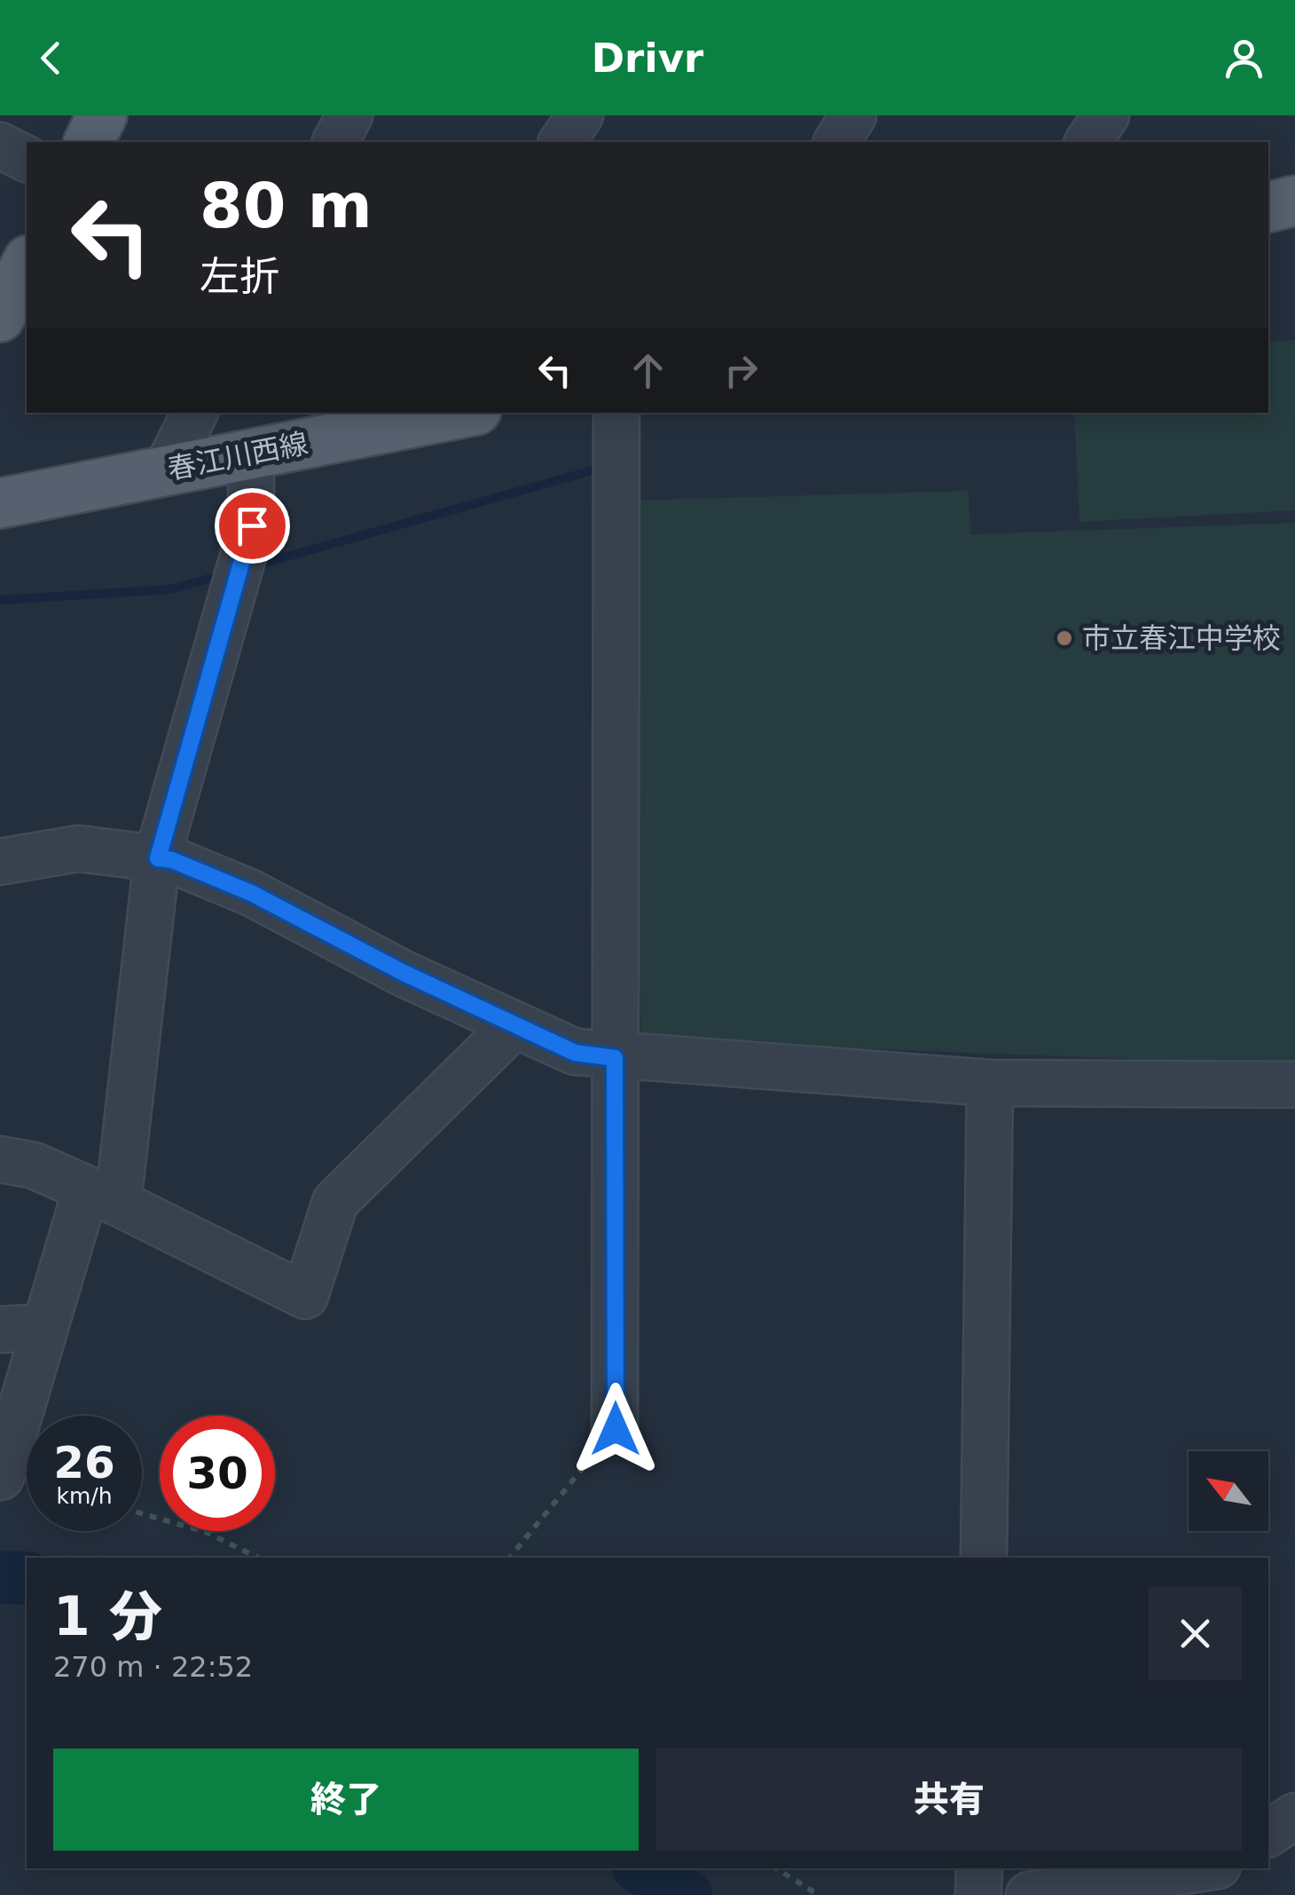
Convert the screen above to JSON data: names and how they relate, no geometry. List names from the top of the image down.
{
  "streets": {
    "main road": ["春江川西線"]
  },
  "places": ["市立春江中学校"],
  "north": "top left",
  "page": {
    "header": "Drivr",
    "turn": ["80 m", "左折"],
    "speed": "26 km/h",
    "limit": "30",
    "heading": ["1 分", "270 m · 22:52"],
    "buttons": ["終了", "共有"]
  }
}
